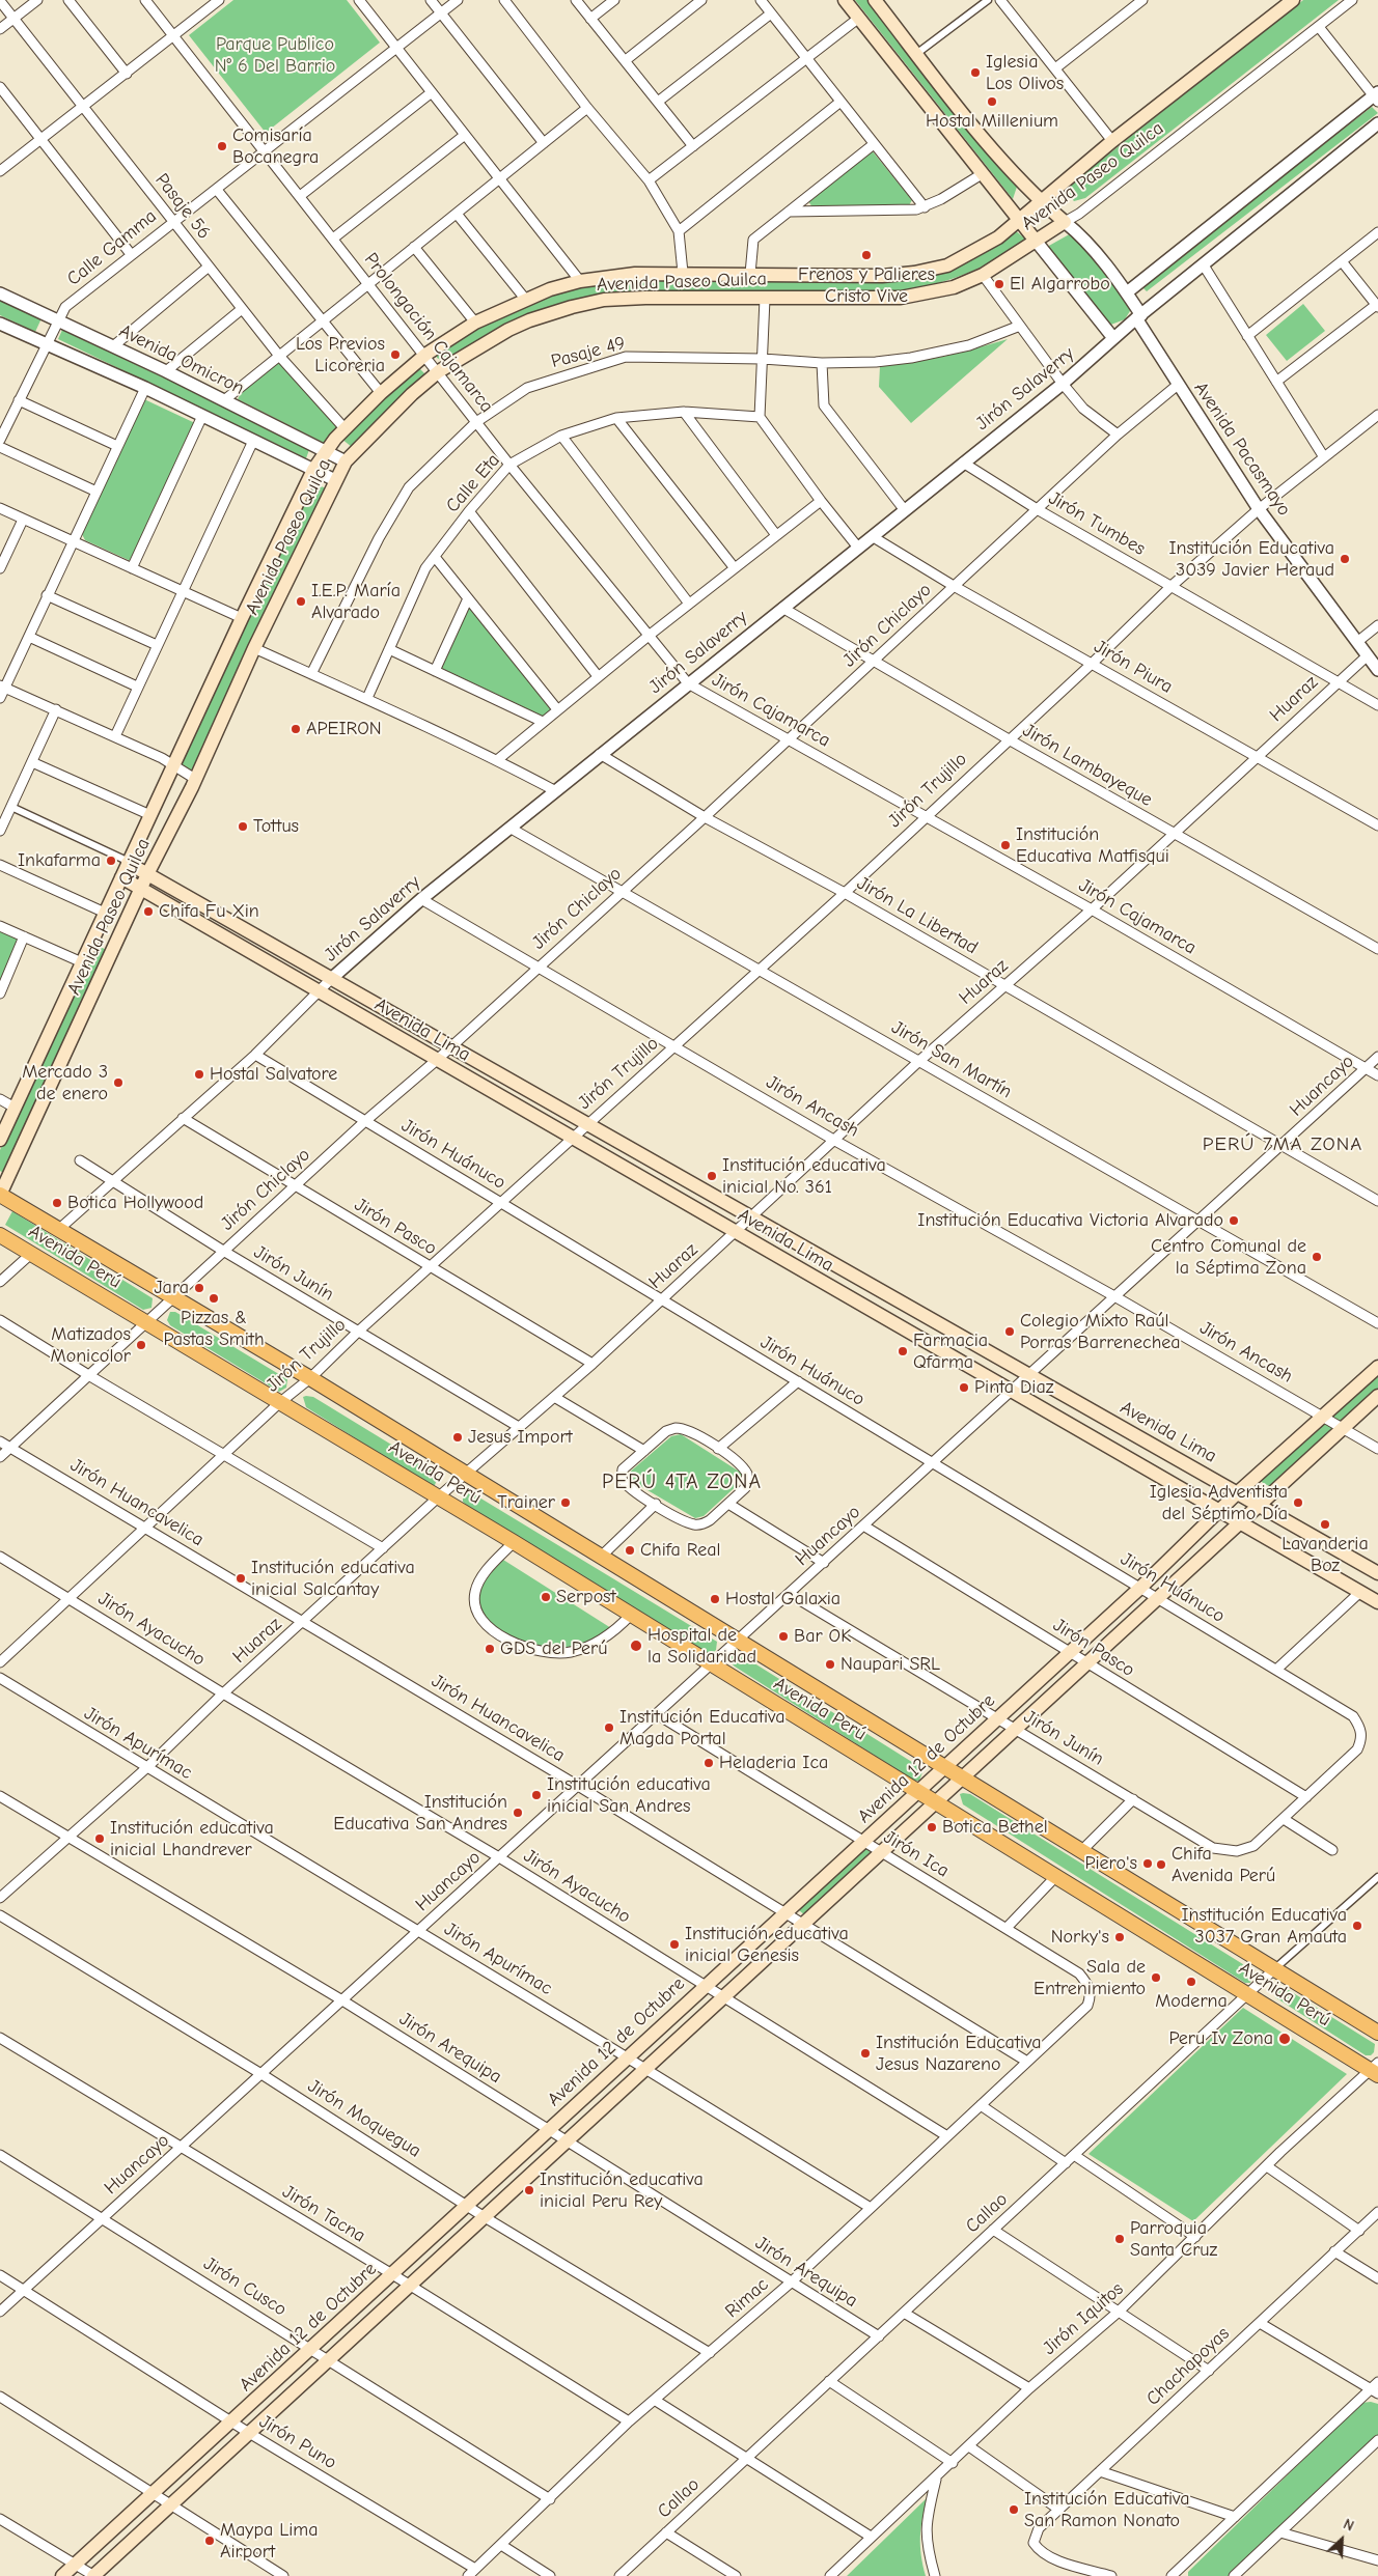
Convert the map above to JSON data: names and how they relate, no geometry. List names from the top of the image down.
{
  "streets": {
    "main road": [
      "Avenida Paseo Quilca",
      "Avenida Pacasmayo",
      "Avenida Lima",
      "Avenida Perú",
      "Avenida 12 de Octubre"
    ],
    "street": [
      "Pasaje 56",
      "Calle Gamma",
      "Prolongación Cajamarca",
      "Pasaje 49",
      "Avenida Omicron",
      "Jirón Salaverry",
      "Calle Eta",
      "Jirón Tumbes",
      "Jirón Chiclayo",
      "Jirón Piura",
      "Huaraz",
      "Jirón Cajamarca",
      "Jirón Lambayeque",
      "Jirón Trujillo",
      "Jirón La Libertad",
      "Jirón San Martín",
      "Huancayo",
      "Jirón Ancash",
      "Jirón Huánuco",
      "Jirón Pasco",
      "Jirón Junín",
      "Jirón Huancavelica",
      "Jirón Ayacucho",
      "Jirón Apurímac",
      "Jirón Ica",
      "Jirón Arequipa",
      "Jirón Moquegua",
      "Callao",
      "Jirón Tacna",
      "Jirón Cusco",
      "Rimac",
      "Jirón Iquitos",
      "Chachapoyas",
      "Jirón Puno"
    ]
  },
  "crossings": [
    ["Avenida Paseo Quilca", "Pasaje 56"],
    ["Avenida Paseo Quilca", "Prolongación Cajamarca"],
    ["Avenida Paseo Quilca", "Avenida Omicron"],
    ["Avenida Paseo Quilca", "Avenida Pacasmayo"],
    ["Avenida Paseo Quilca", "Avenida Lima"],
    ["Avenida Paseo Quilca", "Avenida Perú"],
    ["Pasaje 56", "Calle Gamma"],
    ["Calle Gamma", "Prolongación Cajamarca"],
    ["Calle Gamma", "Avenida Omicron"],
    ["Prolongación Cajamarca", "Pasaje 49"],
    ["Prolongación Cajamarca", "Jirón Salaverry"],
    ["Prolongación Cajamarca", "Calle Eta"],
    ["Prolongación Cajamarca", "Jirón Cajamarca"],
    ["Jirón Salaverry", "Avenida Pacasmayo"],
    ["Jirón Salaverry", "Jirón Tumbes"],
    ["Jirón Salaverry", "Jirón Piura"],
    ["Jirón Salaverry", "Jirón Cajamarca"],
    ["Jirón Salaverry", "Jirón Lambayeque"],
    ["Jirón Salaverry", "Jirón La Libertad"],
    ["Jirón Salaverry", "Avenida Lima"],
    ["Jirón Salaverry", "Jirón San Martín"],
    ["Jirón Salaverry", "Jirón Ancash"],
    ["Jirón Salaverry", "Jirón Huánuco"],
    ["Jirón Salaverry", "Jirón Pasco"],
    ["Jirón Salaverry", "Avenida Perú"],
    ["Jirón Salaverry", "Jirón Junín"],
    ["Avenida Pacasmayo", "Jirón Chiclayo"],
    ["Avenida Pacasmayo", "Huaraz"],
    ["Avenida Pacasmayo", "Jirón Trujillo"],
    ["Jirón Tumbes", "Jirón Chiclayo"],
    ["Jirón Tumbes", "Huaraz"],
    ["Jirón Tumbes", "Jirón Trujillo"],
    ["Jirón Chiclayo", "Jirón Piura"],
    ["Jirón Chiclayo", "Jirón Cajamarca"],
    ["Jirón Chiclayo", "Jirón Lambayeque"],
    ["Jirón Chiclayo", "Jirón La Libertad"],
    ["Jirón Chiclayo", "Avenida Lima"],
    ["Jirón Chiclayo", "Jirón San Martín"],
    ["Jirón Chiclayo", "Jirón Ancash"],
    ["Jirón Chiclayo", "Jirón Huánuco"],
    ["Jirón Chiclayo", "Jirón Pasco"],
    ["Jirón Chiclayo", "Avenida Perú"],
    ["Jirón Chiclayo", "Jirón Junín"],
    ["Jirón Chiclayo", "Jirón Huancavelica"],
    ["Jirón Piura", "Huaraz"],
    ["Jirón Piura", "Jirón Trujillo"],
    ["Huaraz", "Jirón Cajamarca"],
    ["Huaraz", "Jirón Lambayeque"],
    ["Huaraz", "Jirón La Libertad"],
    ["Huaraz", "Avenida Lima"],
    ["Huaraz", "Jirón San Martín"],
    ["Huaraz", "Jirón Ancash"],
    ["Huaraz", "Jirón Huánuco"],
    ["Huaraz", "Jirón Pasco"],
    ["Huaraz", "Avenida Perú"],
    ["Huaraz", "Jirón Junín"],
    ["Huaraz", "Jirón Huancavelica"],
    ["Huaraz", "Jirón Ayacucho"],
    ["Huaraz", "Jirón Apurímac"],
    ["Huaraz", "Jirón Arequipa"],
    ["Jirón Cajamarca", "Jirón Trujillo"],
    ["Jirón Cajamarca", "Huancayo"],
    ["Jirón Lambayeque", "Jirón Trujillo"],
    ["Jirón Trujillo", "Jirón La Libertad"],
    ["Jirón Trujillo", "Avenida Lima"],
    ["Jirón Trujillo", "Jirón San Martín"],
    ["Jirón Trujillo", "Jirón Ancash"],
    ["Jirón Trujillo", "Jirón Huánuco"],
    ["Jirón Trujillo", "Jirón Pasco"],
    ["Jirón Trujillo", "Avenida Perú"],
    ["Jirón Trujillo", "Jirón Junín"],
    ["Jirón Trujillo", "Jirón Huancavelica"],
    ["Jirón Trujillo", "Jirón Ayacucho"],
    ["Jirón La Libertad", "Huancayo"],
    ["Avenida Lima", "Huancayo"],
    ["Avenida Lima", "Avenida 12 de Octubre"],
    ["Jirón San Martín", "Huancayo"],
    ["Huancayo", "Jirón Ancash"],
    ["Huancayo", "Jirón Huánuco"],
    ["Huancayo", "Jirón Pasco"],
    ["Huancayo", "Avenida Perú"],
    ["Huancayo", "Jirón Junín"],
    ["Huancayo", "Jirón Huancavelica"],
    ["Huancayo", "Jirón Ayacucho"],
    ["Huancayo", "Jirón Apurímac"],
    ["Huancayo", "Jirón Ica"],
    ["Huancayo", "Jirón Arequipa"],
    ["Huancayo", "Jirón Moquegua"],
    ["Huancayo", "Jirón Tacna"],
    ["Huancayo", "Jirón Cusco"],
    ["Huancayo", "Jirón Puno"],
    ["Jirón Ancash", "Avenida 12 de Octubre"],
    ["Jirón Huánuco", "Jirón Pasco"],
    ["Jirón Huánuco", "Avenida 12 de Octubre"],
    ["Jirón Pasco", "Avenida 12 de Octubre"],
    ["Avenida Perú", "Avenida 12 de Octubre"],
    ["Avenida Perú", "Callao"],
    ["Avenida Perú", "Jirón Iquitos"],
    ["Jirón Junín", "Avenida 12 de Octubre"],
    ["Jirón Huancavelica", "Avenida 12 de Octubre"],
    ["Jirón Huancavelica", "Rimac"],
    ["Jirón Ayacucho", "Avenida 12 de Octubre"],
    ["Jirón Ayacucho", "Rimac"],
    ["Jirón Apurímac", "Avenida 12 de Octubre"],
    ["Jirón Apurímac", "Rimac"],
    ["Avenida 12 de Octubre", "Jirón Ica"],
    ["Avenida 12 de Octubre", "Jirón Arequipa"],
    ["Avenida 12 de Octubre", "Jirón Moquegua"],
    ["Avenida 12 de Octubre", "Jirón Tacna"],
    ["Avenida 12 de Octubre", "Jirón Cusco"],
    ["Avenida 12 de Octubre", "Jirón Puno"],
    ["Jirón Ica", "Rimac"],
    ["Jirón Arequipa", "Callao"],
    ["Jirón Arequipa", "Rimac"],
    ["Jirón Moquegua", "Rimac"],
    ["Jirón Tacna", "Rimac"],
    ["Jirón Cusco", "Rimac"],
    ["Rimac", "Jirón Puno"]
  ],
  "districts": ["PERÚ 7MA ZONA", "PERÚ 4TA ZONA"],
  "parks": ["Parque Publico N° 6 Del Barrio"],
  "places": [
    "Iglesia Los Olivos",
    "Hostal Millenium",
    "Comisaría Bocanegra",
    "Frenos y Palieres Cristo Vive",
    "El Algarrobo",
    "Los Previos Licoreria",
    "Institución Educativa 3039 Javier Heraud",
    "I.E.P. María Alvarado",
    "APEIRON",
    "Tottus",
    "Institución Educativa Matfisqui",
    "Inkafarma",
    "Chifa Fu Xin",
    "Hostal Salvatore",
    "Mercado 3 de enero",
    "Institución educativa inicial No. 361",
    "Botica Hollywood",
    "Institución Educativa Victoria Alvarado",
    "Centro Comunal de la Séptima Zona",
    "Jara",
    "Pizzas & Pastas Smith",
    "Colegio Mixto Raúl Porras Barrenechea",
    "Matizados Monicolor",
    "Farmacia Qfarma",
    "Pinta Diaz",
    "Jesus Import",
    "Trainer",
    "Iglesia Adventista del Séptimo Día",
    "Lavanderia Boz",
    "Chifa Real",
    "Institución educativa inicial Salcantay",
    "Serpost",
    "Hostal Galaxia",
    "Bar OK",
    "Hospital de la Solidaridad",
    "GDS del Perú",
    "Naupari SRL",
    "Institución Educativa Magda Portal",
    "Heladeria Ica",
    "Institución educativa inicial San Andres",
    "Institución Educativa San Andres",
    "Botica Bethel",
    "Institución educativa inicial Lhandrever",
    "Piero's",
    "Chifa Avenida Perú",
    "Institución Educativa 3037 Gran Amauta",
    "Norky's",
    "Institución educativa inicial Genesis",
    "Sala de Entrenimiento",
    "Moderna",
    "Peru Iv Zona",
    "Institución Educativa Jesus Nazareno",
    "Institución educativa inicial Peru Rey",
    "Parroquia Santa Cruz",
    "Institución Educativa San Ramon Nonato",
    "Maypa Lima Airport"
  ],
  "north": "top right"
}
